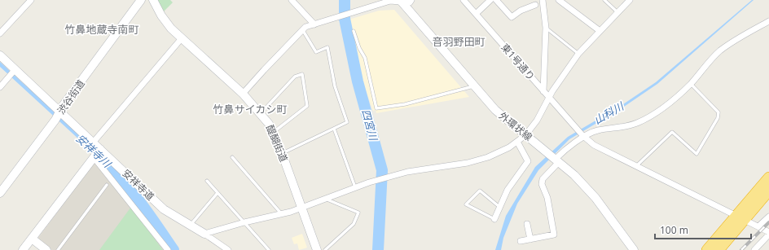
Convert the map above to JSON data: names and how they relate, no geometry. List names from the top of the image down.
{
  "streets": {
    "street": [
      "東1号通り",
      "渋谷街道",
      "外環状線",
      "醍醐街道",
      "安祥寺道"
    ]
  },
  "crossings": [
    ["渋谷街道", "安祥寺道"]
  ],
  "districts": ["竹鼻地蔵寺南町", "音羽野田町", "竹鼻サイカシ町"],
  "water": ["山科川", "四宮川", "安祥寺川"],
  "scale_bar": "100 m"
}
